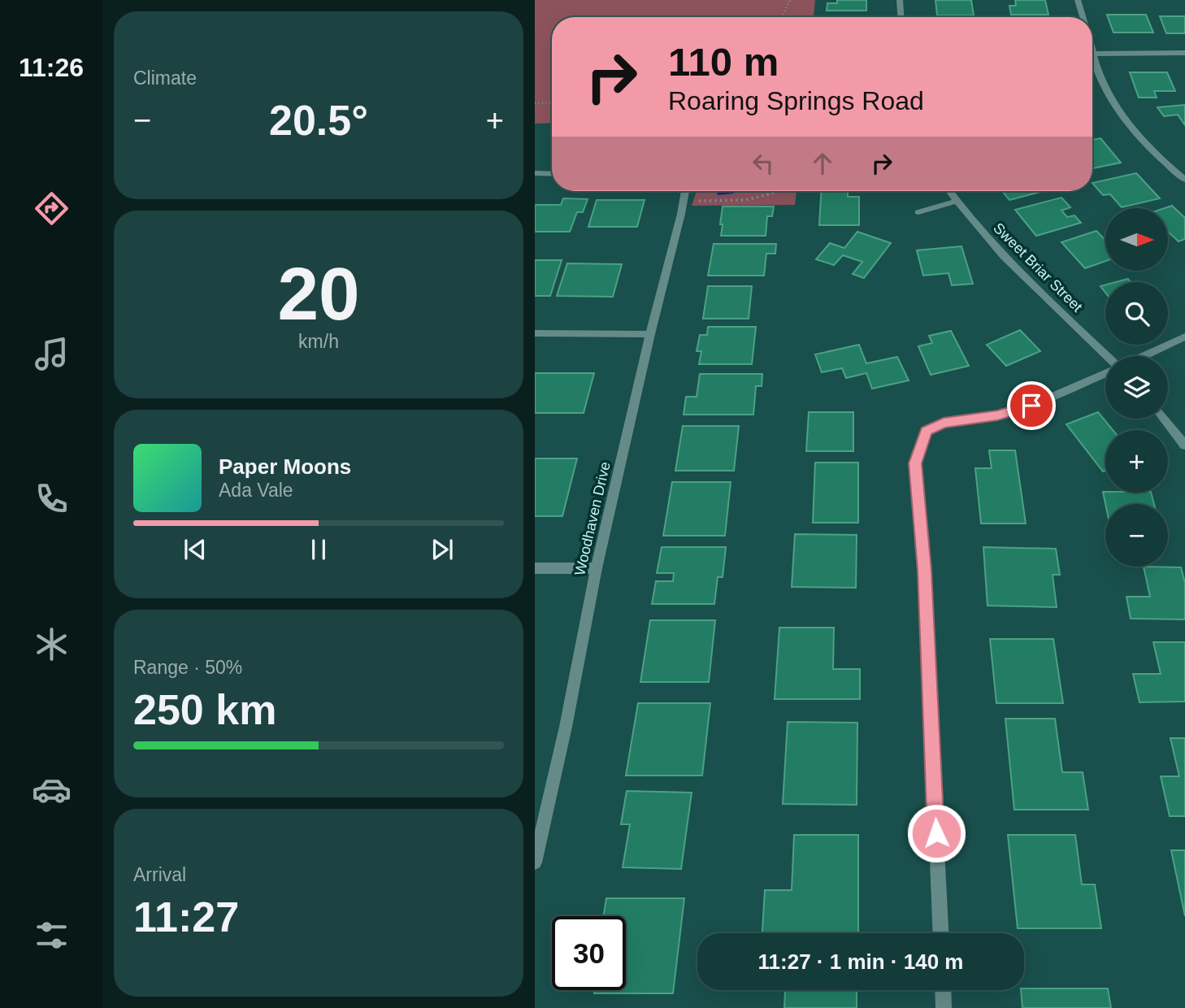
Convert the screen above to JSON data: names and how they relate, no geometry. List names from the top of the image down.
{
  "streets": {
    "street": ["Sweet Briar Street", "Woodhaven Drive"]
  },
  "north": "right",
  "page": {
    "tabs": "11:26",
    "tile": [
      "Climate",
      ["20", "km/h"],
      ["Range · 50%", "250 km"],
      ["Arrival", "11:27"]
    ],
    "turn": ["110 m", "Roaring Springs Road"],
    "heat": ["−", "20.5°", "+"],
    "map_buttons": ["+", "−"],
    "song": ["Paper Moons", "Ada Vale"],
    "limit": "30",
    "trip": "11:27 · 1 min · 140 m"
  }
}
